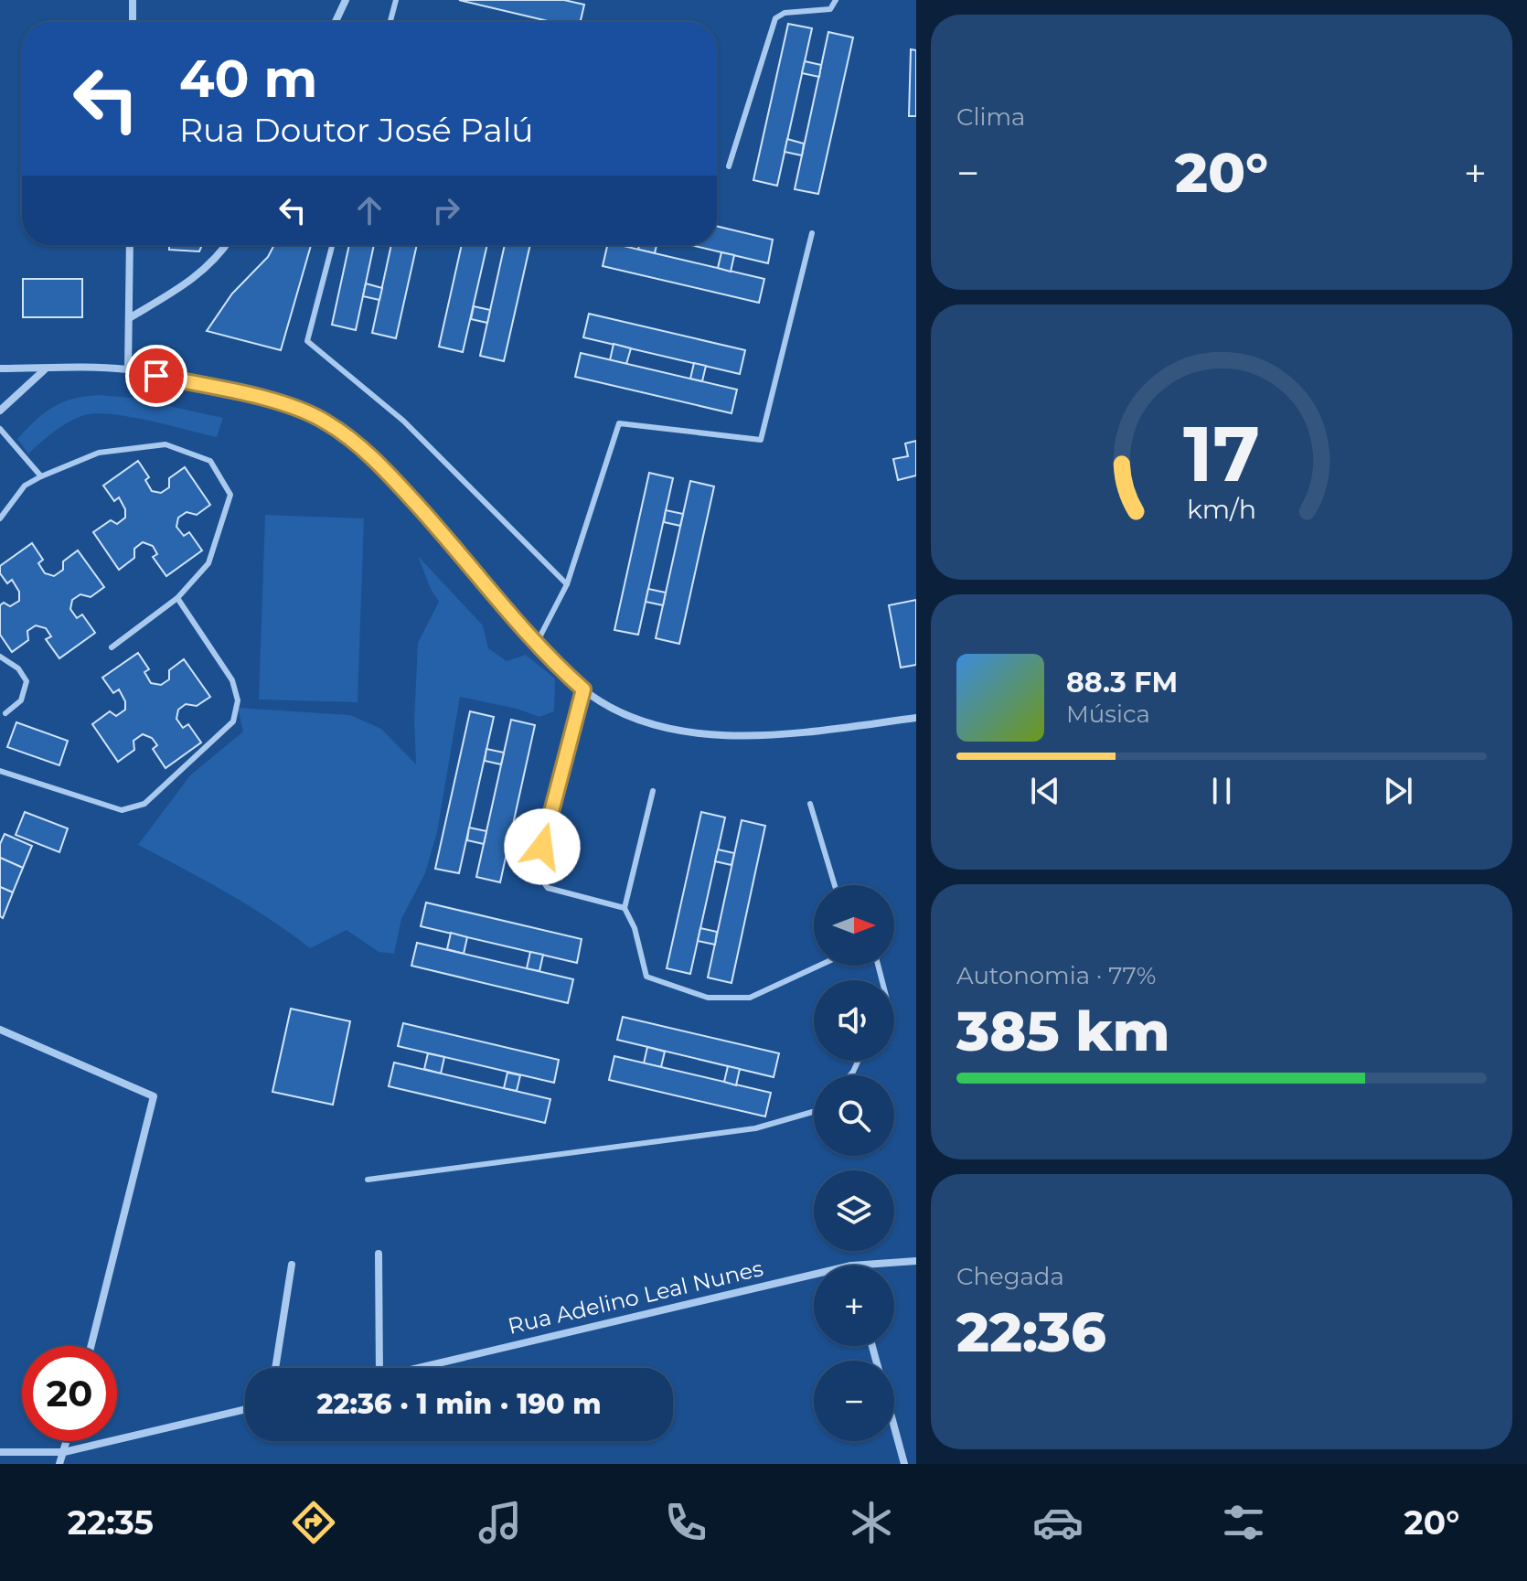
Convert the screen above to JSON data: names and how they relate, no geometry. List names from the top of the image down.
{
  "streets": {
    "street": ["Rua Adelino Leal Nunes"]
  },
  "north": "right",
  "page": {
    "tile": [
      "Clima",
      ["Autonomia · 77%", "385 km"],
      ["Chegada", "22:36"]
    ],
    "turn": ["40 m", "Rua Doutor José Palú"],
    "heat": ["−", "20°", "+"],
    "song": ["88.3 FM", "Música"],
    "map_buttons": ["+", "−"],
    "limit": "20",
    "trip": "22:36 · 1 min · 190 m",
    "tabs": ["22:35", "20°"],
    "gauge": ["17", "km/h"]
  }
}
